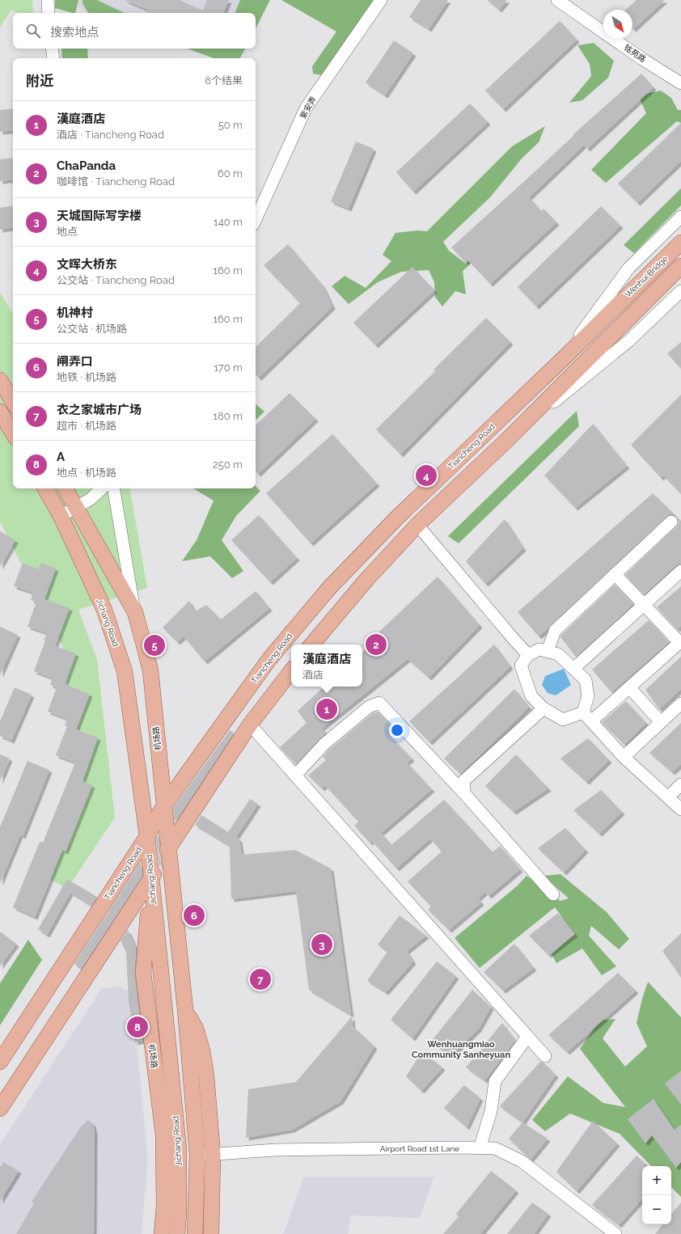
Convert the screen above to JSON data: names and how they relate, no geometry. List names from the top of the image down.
{
  "streets": {
    "main road": [
      "Wenhui Bridge",
      "Tiancheng Road",
      "Jichang Road",
      "机场路"
    ],
    "street": ["铭苑路", "紫安弄", "Airport Road 1st Lane"]
  },
  "crossings": [
    ["Wenhui Bridge", "Tiancheng Road"],
    ["Tiancheng Road", "Jichang Road"],
    ["Tiancheng Road", "机场路"],
    ["Jichang Road", "机场路"],
    ["机场路", "Airport Road 1st Lane"]
  ],
  "districts": ["Wenhuangmiao Community Sanheyuan"],
  "north": "bottom right",
  "page": {
    "search": "搜索地点",
    "heading": ["附近", "8个结果"],
    "list": [
      {
        "mark": "1",
        "name": "漢庭酒店",
        "note": "酒店 · Tiancheng Road",
        "value": "50 m"
      },
      {
        "mark": "2",
        "name": "ChaPanda",
        "note": "咖啡馆 · Tiancheng Road",
        "value": "60 m"
      },
      {
        "mark": "3",
        "name": "天城国际写字楼",
        "note": "地点",
        "value": "140 m"
      },
      {
        "mark": "4",
        "name": "文晖大桥东",
        "note": "公交站 · Tiancheng Road",
        "value": "160 m"
      },
      {
        "mark": "5",
        "name": "机神村",
        "note": "公交站 · 机场路",
        "value": "160 m"
      },
      {
        "mark": "6",
        "name": "闸弄口",
        "note": "地铁 · 机场路",
        "value": "170 m"
      },
      {
        "mark": "7",
        "name": "衣之家城市广场",
        "note": "超市 · 机场路",
        "value": "180 m"
      },
      {
        "mark": "8",
        "name": "A",
        "note": "地点 · 机场路",
        "value": "250 m"
      }
    ],
    "pins": [
      "4",
      "2",
      "5",
      "1",
      "6",
      "3",
      "7",
      "8"
    ],
    "popup": ["漢庭酒店", "酒店"],
    "map_buttons": ["+", "−"]
  }
}
